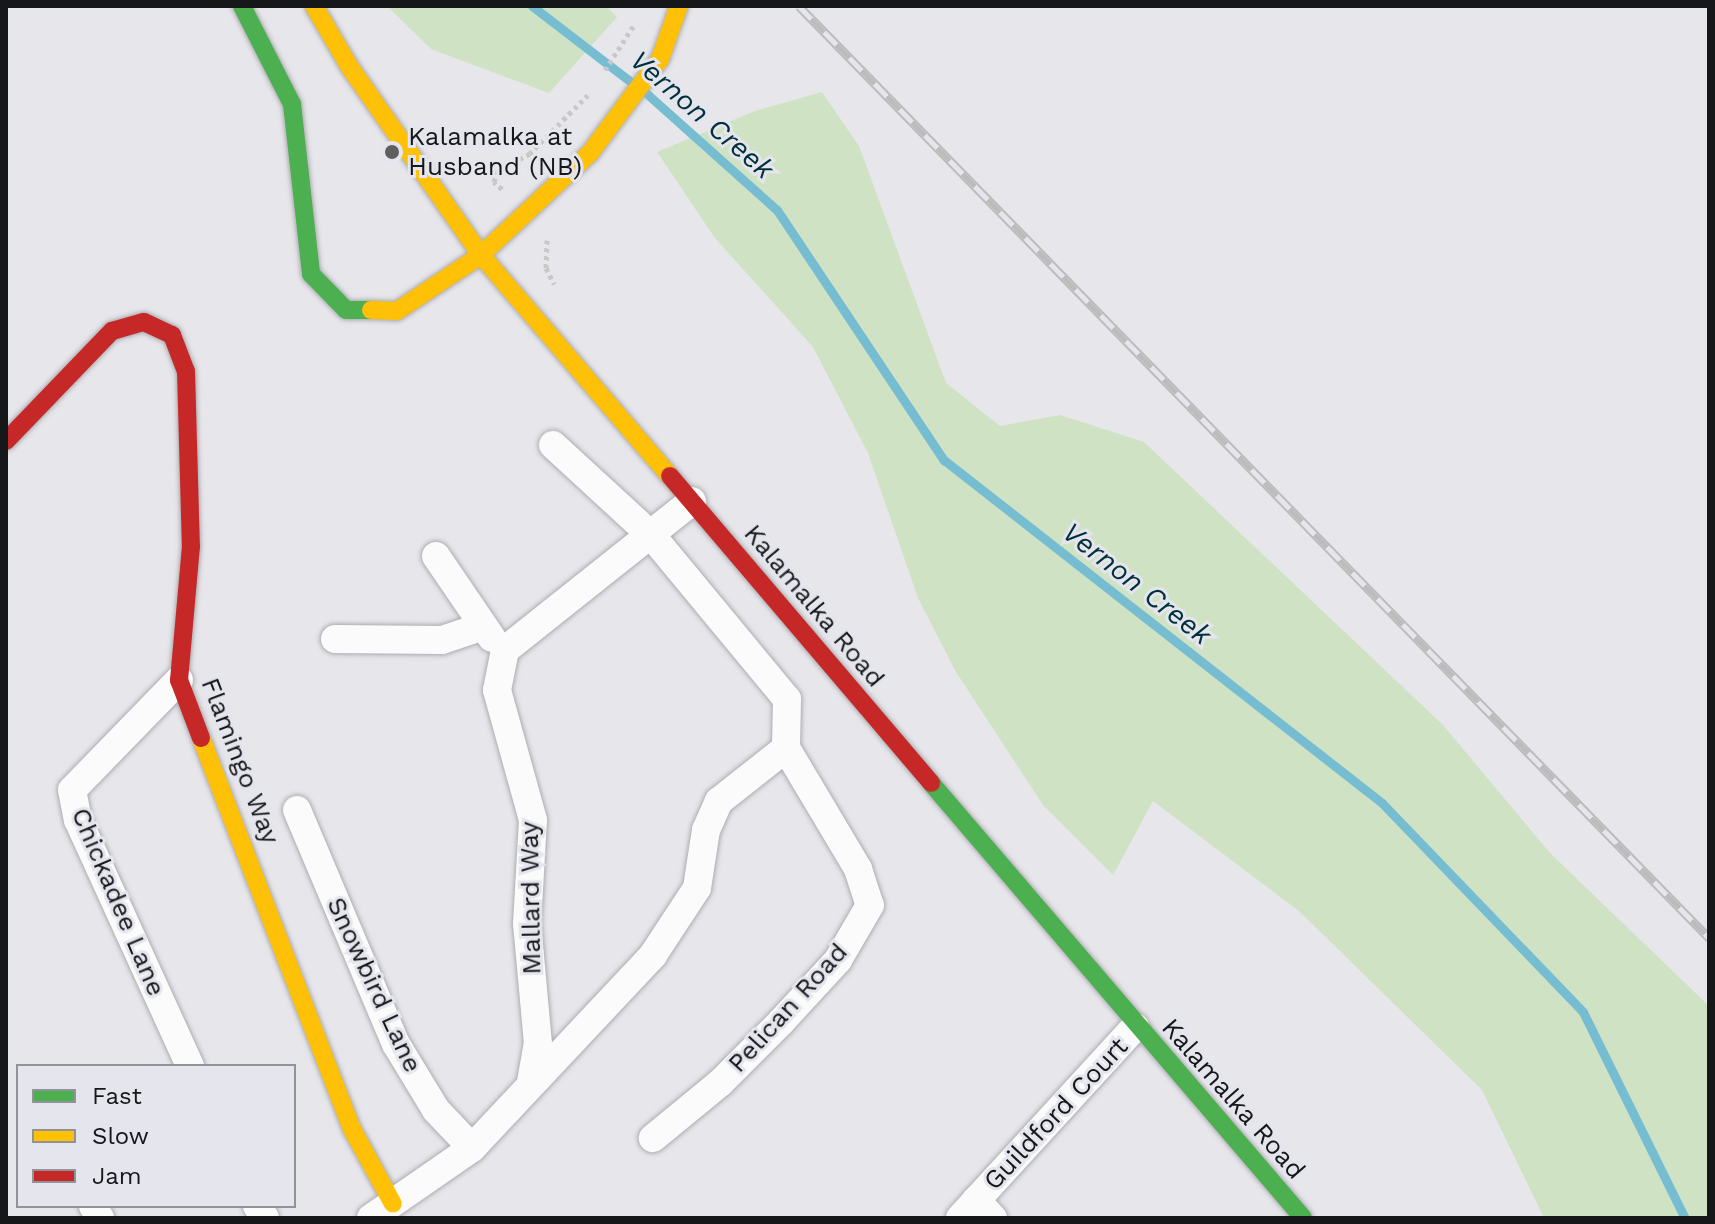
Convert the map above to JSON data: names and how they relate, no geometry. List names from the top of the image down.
{
  "streets": {
    "street": [
      "Kalamalka Road",
      "Flamingo Way",
      "Mallard Way",
      "Chickadee Lane",
      "Snowbird Lane",
      "Pelican Road",
      "Guildford Court"
    ]
  },
  "crossings": [
    ["Kalamalka Road", "Guildford Court"],
    ["Flamingo Way", "Chickadee Lane"]
  ],
  "water": ["Vernon Creek"],
  "places": ["Kalamalka at Husband (NB)"],
  "legend": ["Fast", "Slow", "Jam"]
}
